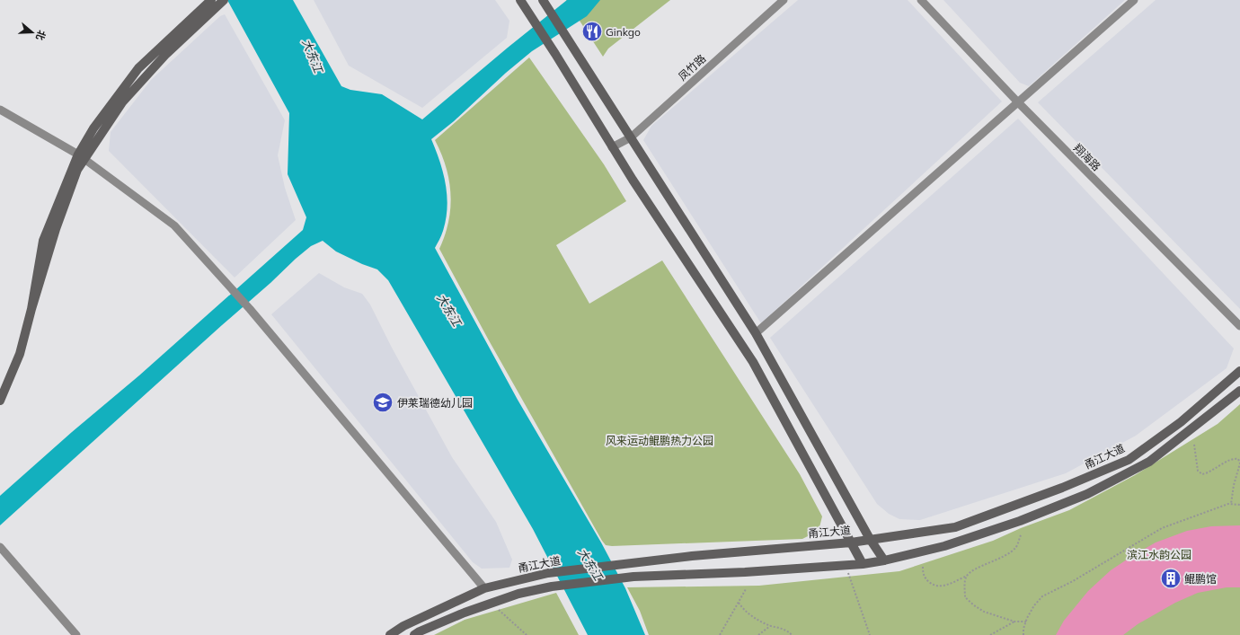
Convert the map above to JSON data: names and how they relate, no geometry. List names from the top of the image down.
{
  "streets": {
    "street": ["凤竹路", "翔海路", "甬江大道"]
  },
  "water": ["大东江"],
  "parks": ["风来运动鲲鹏热力公园", "滨江水韵公园"],
  "places": {
    "restaurant": ["Ginkgo"],
    "school or university": ["伊莱瑞德幼儿园"],
    "building": ["鲲鹏馆"]
  },
  "north": "right"
}
